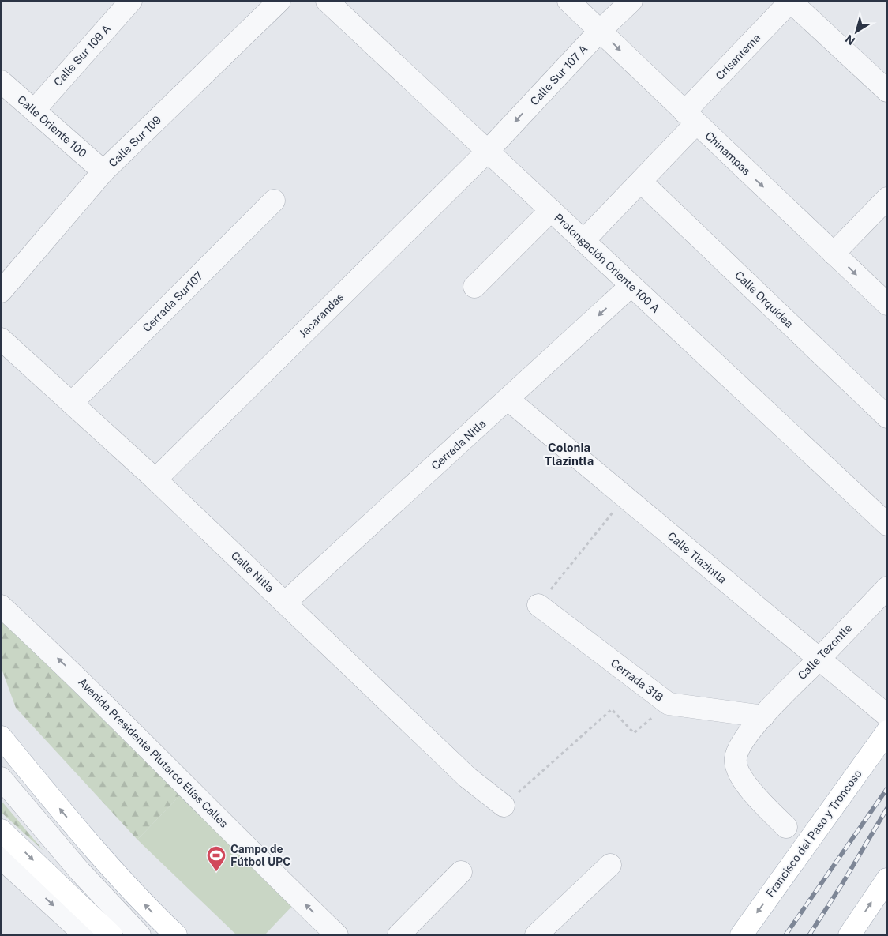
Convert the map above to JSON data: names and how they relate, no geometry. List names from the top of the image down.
{
  "streets": {
    "main road": ["Francisco del Paso y Troncoso"],
    "street": [
      "Calle Sur 109 A",
      "Crisantema",
      "Calle Sur 107 A",
      "Calle Oriente 100",
      "Calle Sur 109",
      "Chinampas",
      "Prolongación Oriente 100 A",
      "Calle Orquídea",
      "Cerrada Sur107",
      "Jacarandas",
      "Cerrada Nitla",
      "Calle Tlazintla",
      "Calle Nitla",
      "Calle Tezontle",
      "Cerrada 318",
      "Avenida Presidente Plutarco Elías Calles"
    ]
  },
  "crossings": [
    ["Calle Sur 109 A", "Calle Oriente 100"],
    ["Crisantema", "Chinampas"],
    ["Crisantema", "Prolongación Oriente 100 A"],
    ["Crisantema", "Calle Orquídea"],
    ["Calle Sur 107 A", "Chinampas"],
    ["Calle Sur 107 A", "Prolongación Oriente 100 A"],
    ["Calle Sur 107 A", "Jacarandas"],
    ["Calle Oriente 100", "Calle Sur 109"],
    ["Prolongación Oriente 100 A", "Jacarandas"],
    ["Prolongación Oriente 100 A", "Cerrada Nitla"],
    ["Cerrada Sur107", "Calle Nitla"],
    ["Jacarandas", "Calle Nitla"],
    ["Cerrada Nitla", "Calle Tlazintla"],
    ["Cerrada Nitla", "Calle Nitla"],
    ["Calle Tlazintla", "Calle Tezontle"],
    ["Calle Nitla", "Cerrada 318"]
  ],
  "one_way": ["Calle Sur 107 A", "Francisco del Paso y Troncoso"],
  "districts": ["Colonia Tlazintla"],
  "places": {
    "sports": ["Campo de Fútbol UPC"]
  },
  "north": "bottom left"
}
